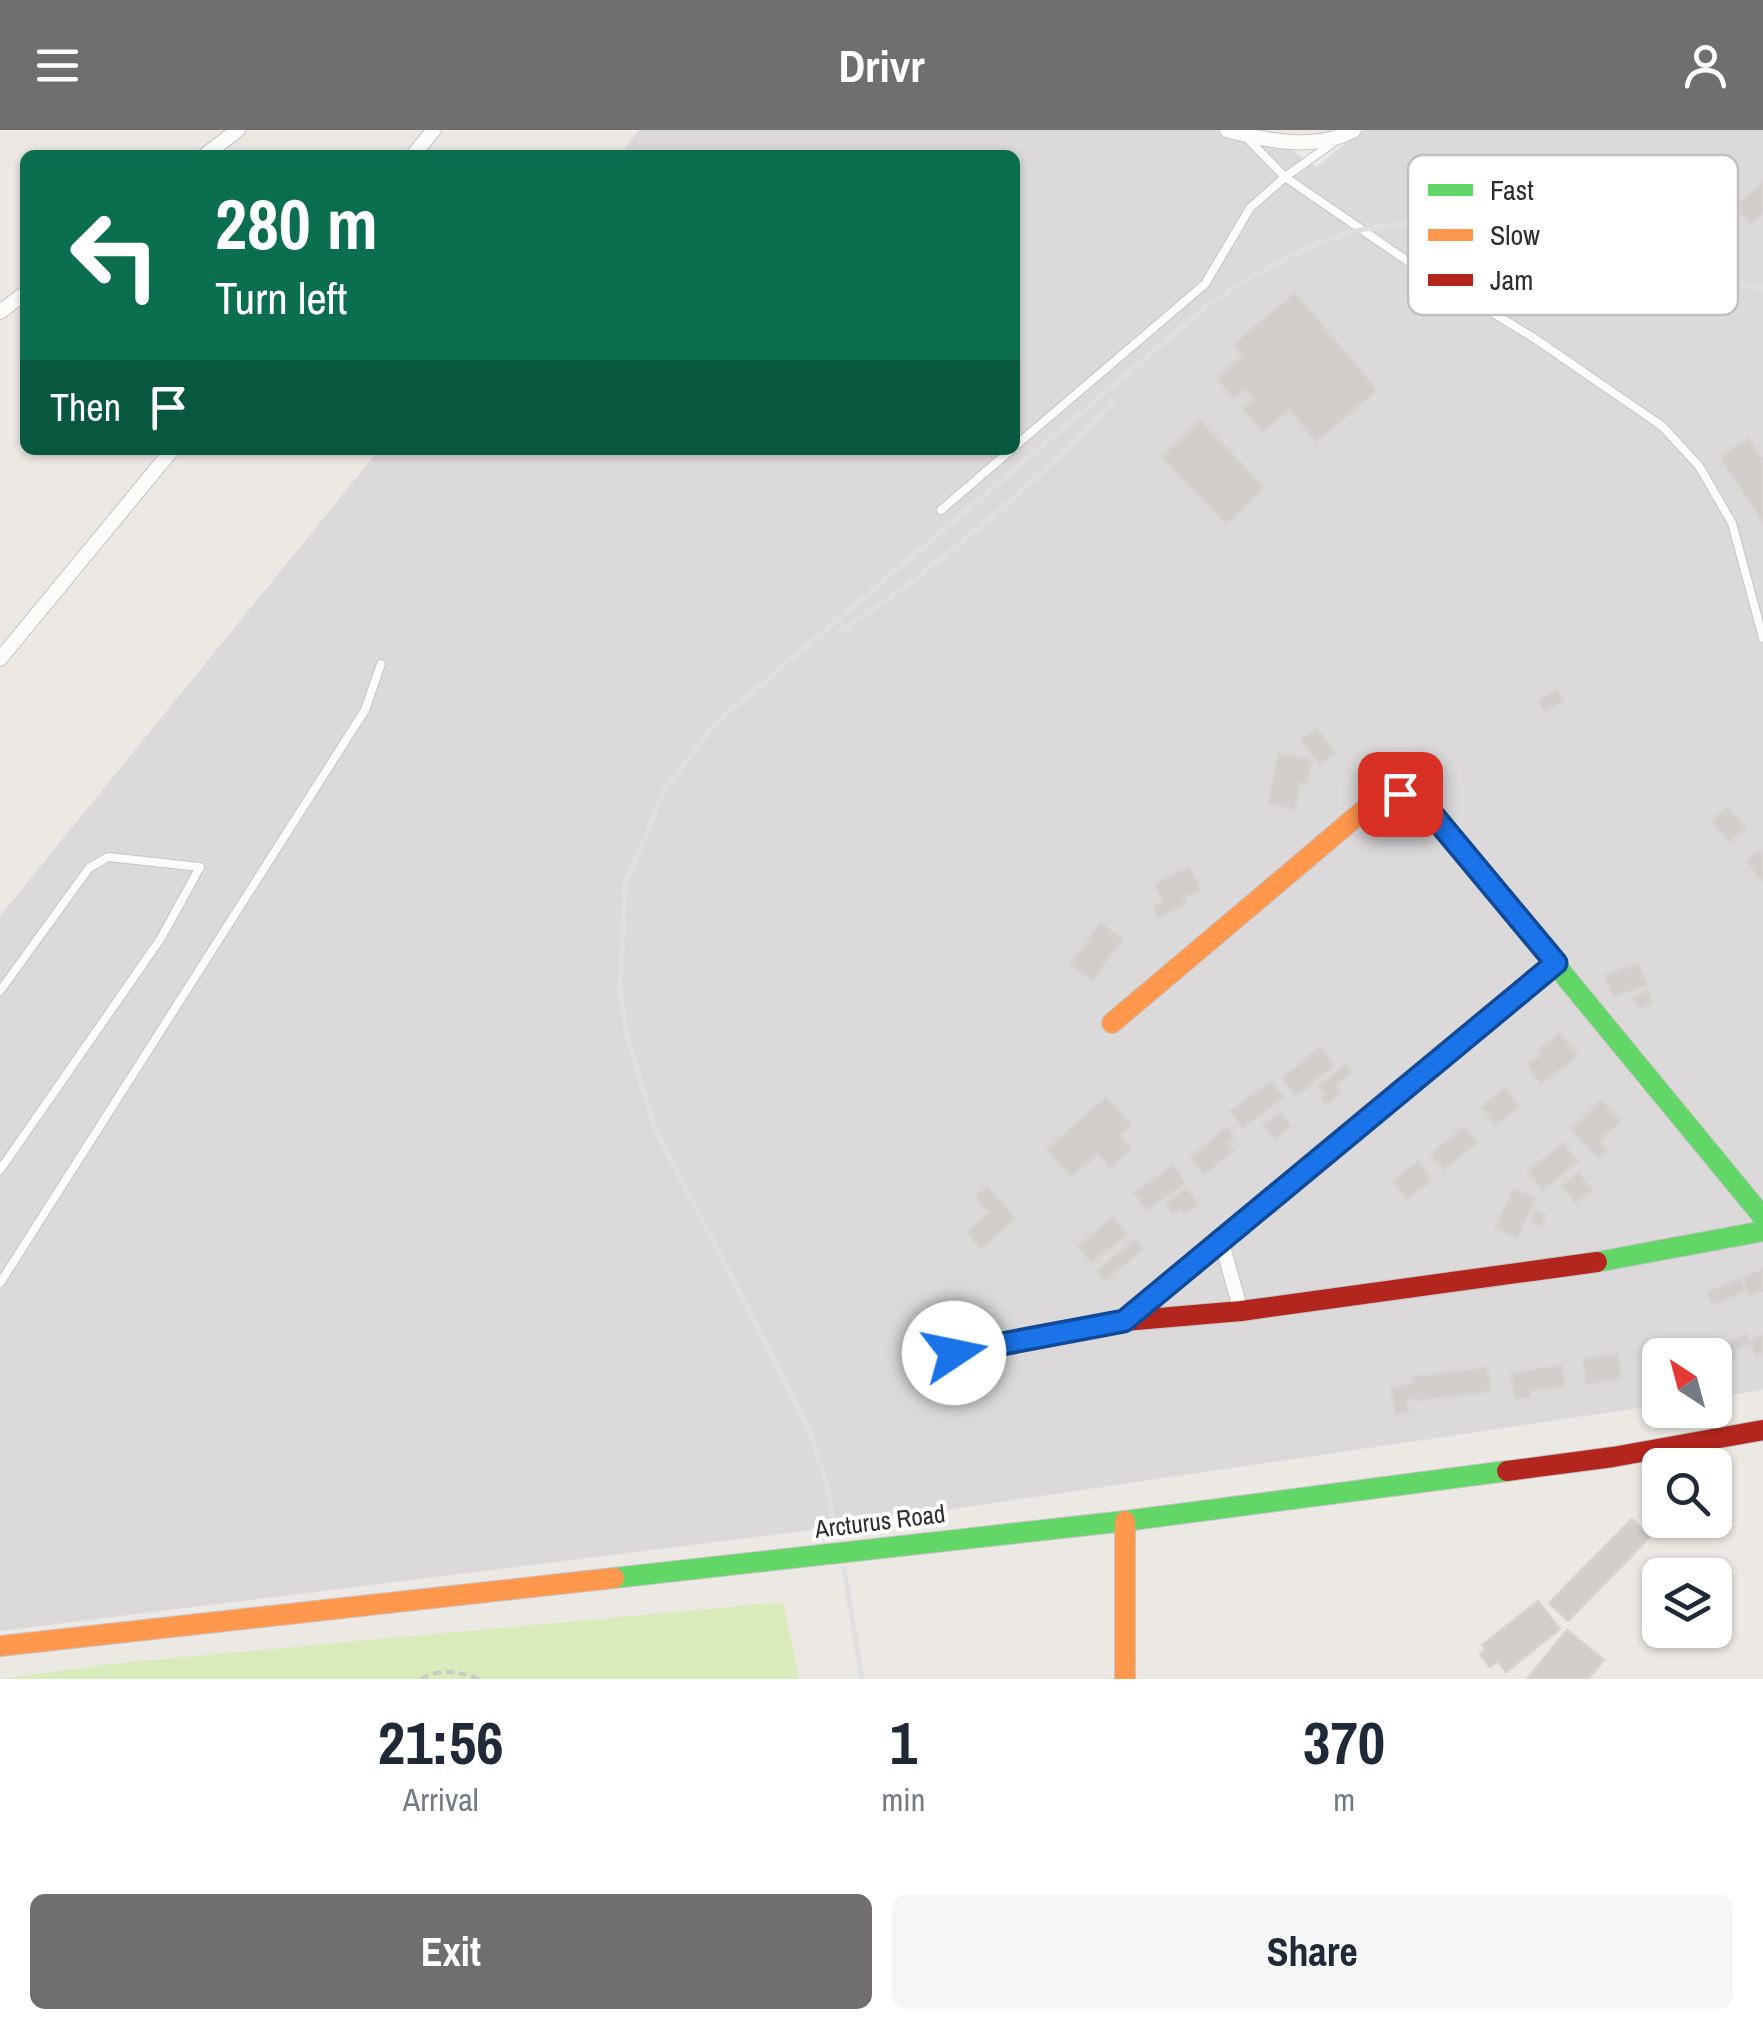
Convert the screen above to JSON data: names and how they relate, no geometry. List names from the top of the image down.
{
  "streets": {
    "street": ["Arcturus Road"]
  },
  "legend": ["Fast", "Slow", "Jam"],
  "north": "top left",
  "page": {
    "header": "Drivr",
    "turn": ["280 m", "Turn left"],
    "then": "Then",
    "eta": [
      "21:56",
      "Arrival",
      "1",
      "min",
      "370",
      "m"
    ],
    "buttons": ["Exit", "Share"]
  }
}
